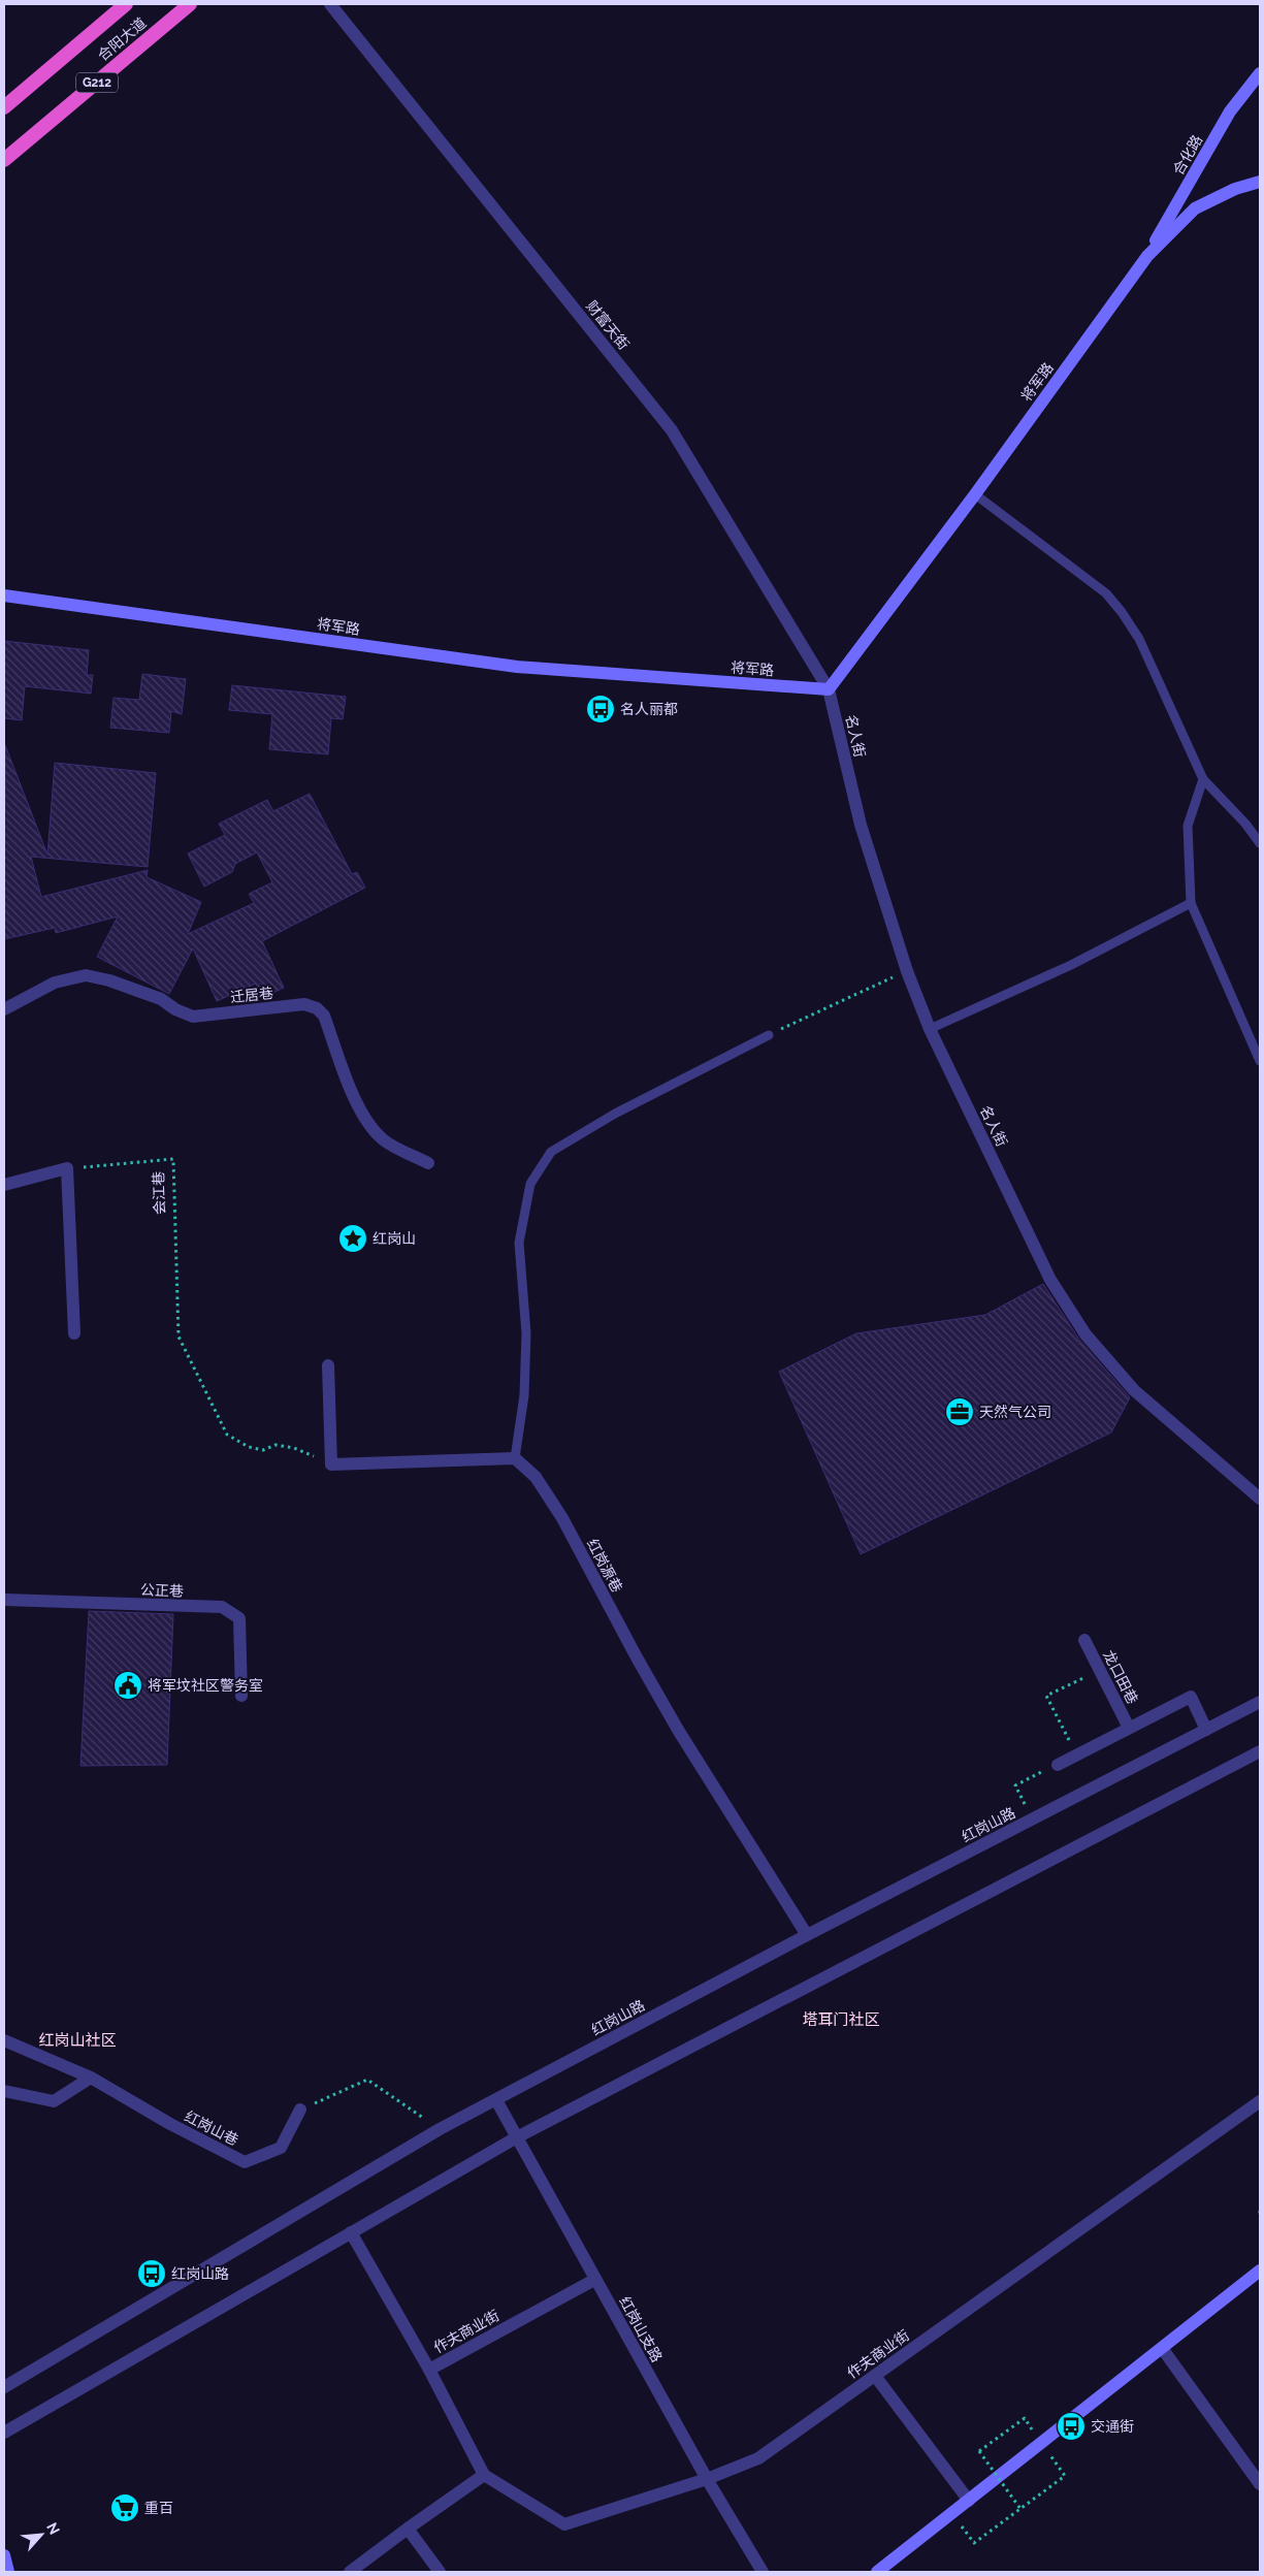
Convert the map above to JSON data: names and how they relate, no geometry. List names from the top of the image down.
{
  "streets": {
    "highway": ["合阳大道", "G212"],
    "main road": ["合化路", "将军路"],
    "street": [
      "财富天街",
      "名人街",
      "迁居巷",
      "红岗源巷",
      "公正巷",
      "龙口田巷",
      "红岗山路",
      "红岗山巷",
      "红岗山支路",
      "作夫商业街"
    ],
    "path": ["会江巷"]
  },
  "crossings": [
    ["合化路", "将军路"],
    ["财富天街", "将军路"],
    ["财富天街", "名人街"],
    ["将军路", "名人街"],
    ["红岗源巷", "红岗山路"],
    ["龙口田巷", "红岗山路"],
    ["红岗山路", "红岗山支路"],
    ["红岗山支路", "作夫商业街"]
  ],
  "districts": ["塔耳门社区", "红岗山社区"],
  "places": {
    "bus stop": ["名人丽都", "红岗山路", "交通街"],
    "place": ["红岗山"],
    "office": ["天然气公司"],
    "public building": ["将军坟社区警务室"],
    "supermarket": ["重百"]
  },
  "north": "top right"
}
